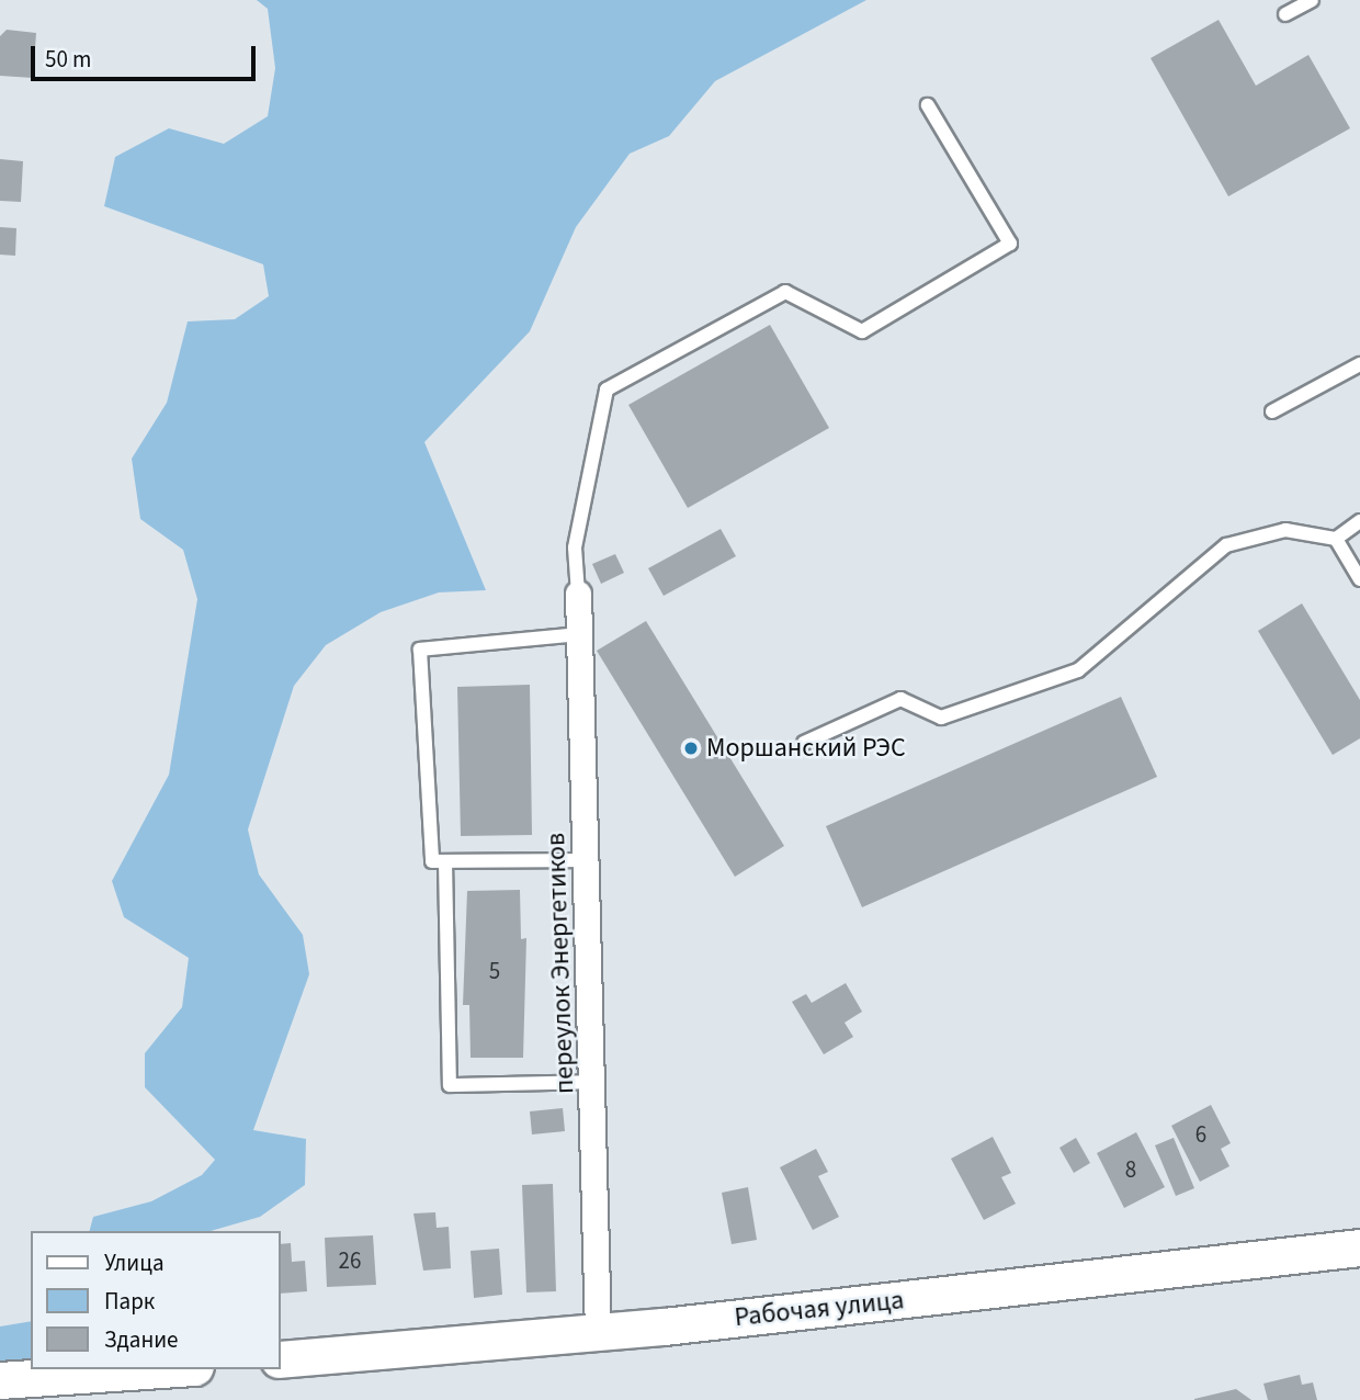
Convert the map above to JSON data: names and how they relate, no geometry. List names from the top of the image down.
{
  "streets": {
    "street": ["переулок Энергетиков", "Рабочая улица"]
  },
  "crossings": [
    ["переулок Энергетиков", "Рабочая улица"]
  ],
  "places": ["Моршанский РЭС"],
  "house_numbers": [
    "5",
    "6",
    "8",
    "26"
  ],
  "legend": ["Улица", "Парк", "Здание"],
  "scale_bar": "50 m"
}
